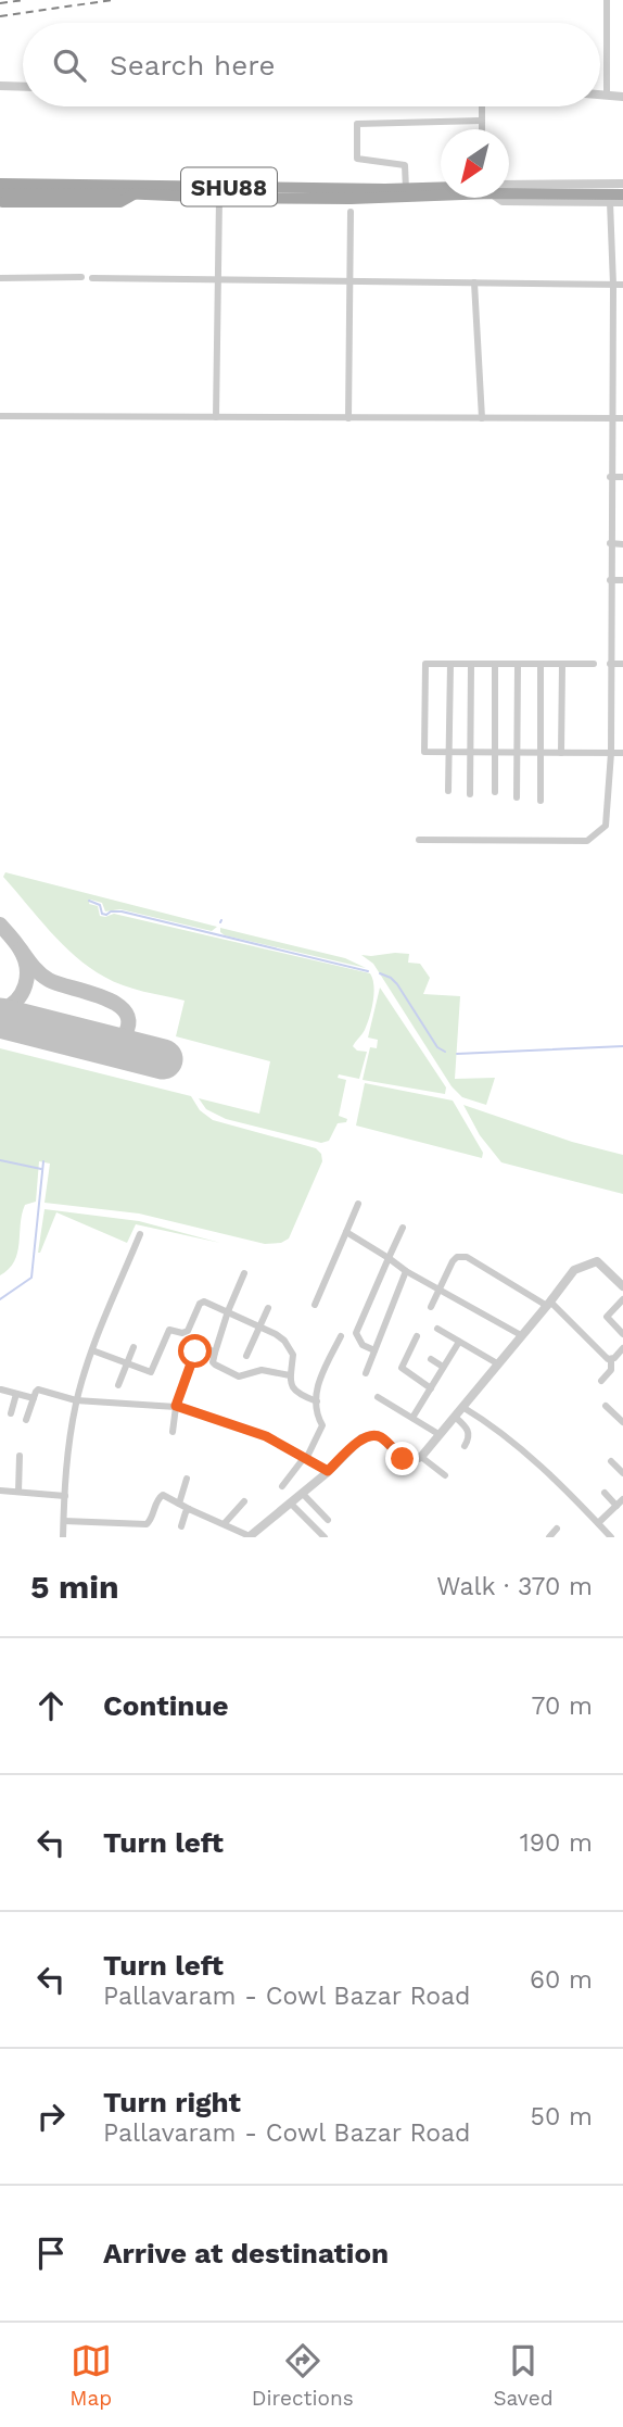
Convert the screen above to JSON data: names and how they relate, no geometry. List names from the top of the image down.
{
  "streets": {
    "main road": ["SHU88"]
  },
  "north": "bottom left",
  "page": {
    "search": "Search here",
    "heading": ["5 min", "Walk · 370 m"],
    "list": [
      ["Continue", "70 m"],
      ["Turn left", "190 m"],
      ["Turn left", "Pallavaram - Cowl Bazar Road", "60 m"],
      ["Turn right", "Pallavaram - Cowl Bazar Road", "50 m"],
      "Arrive at destination"
    ],
    "nav": ["Map", "Directions", "Saved"]
  }
}
